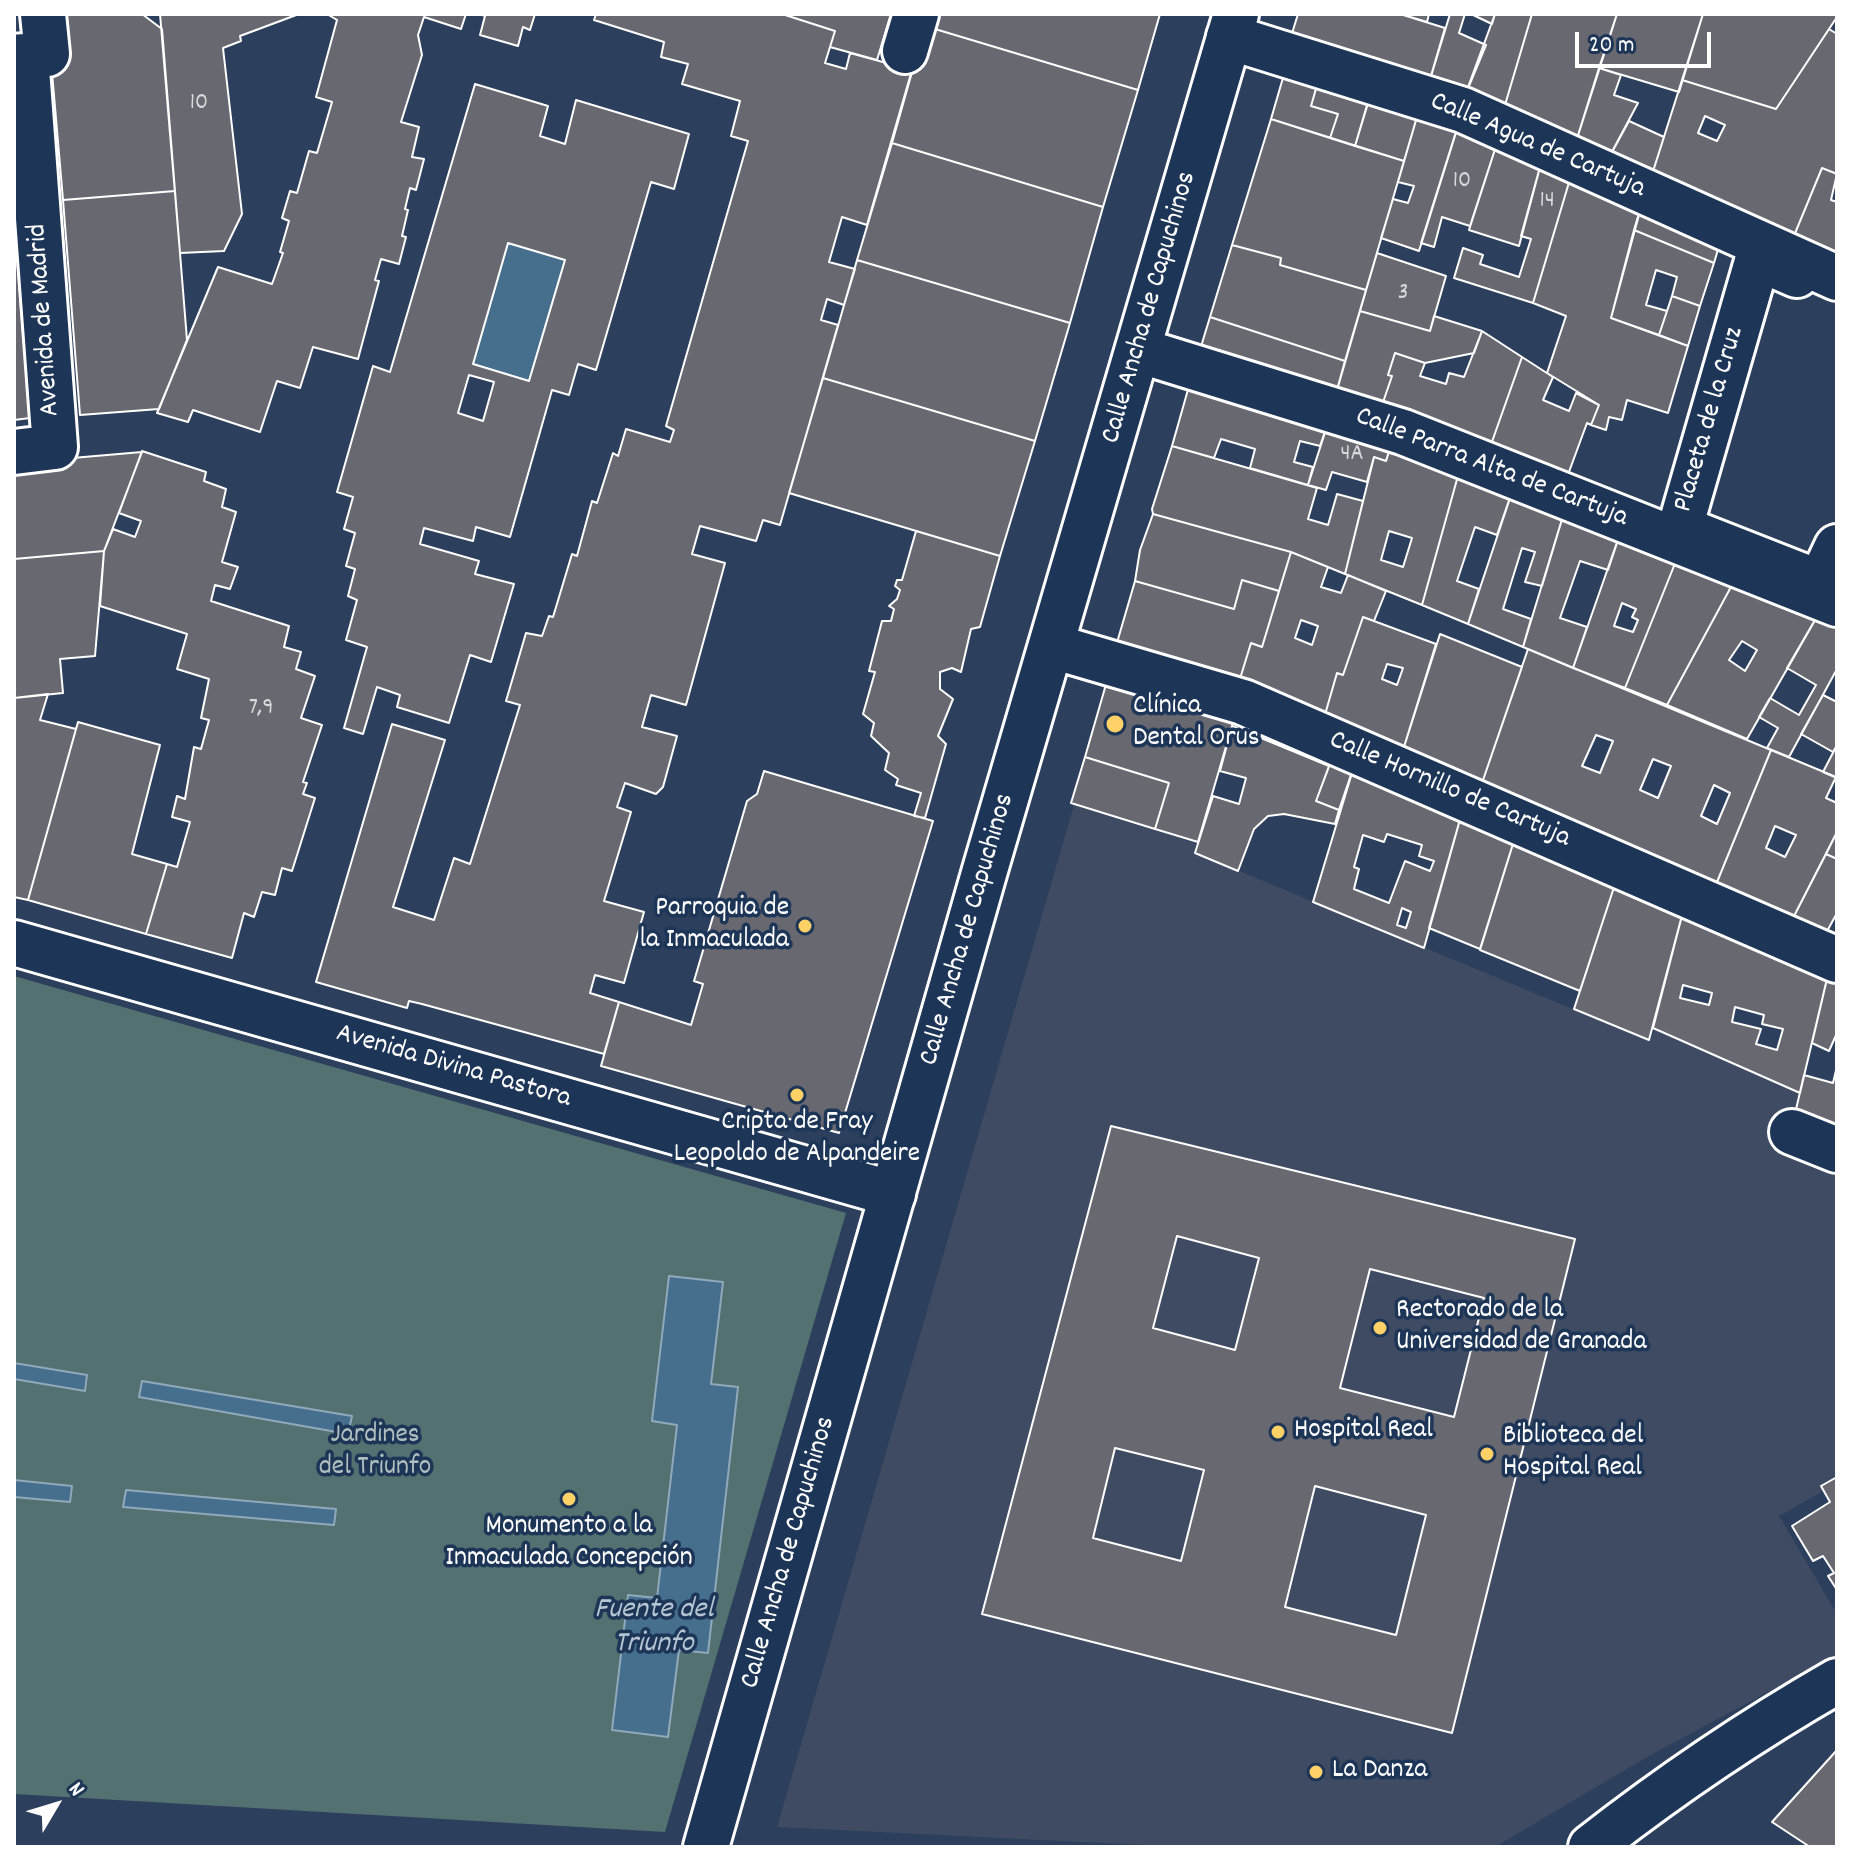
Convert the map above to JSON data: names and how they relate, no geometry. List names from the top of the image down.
{
  "streets": {
    "street": [
      "Calle Agua de Cartuja",
      "Calle Ancha de Capuchinos",
      "Avenida de Madrid",
      "Placeta de la Cruz",
      "Calle Parra Alta de Cartuja",
      "Calle Hornillo de Cartuja",
      "Avenida Divina Pastora"
    ]
  },
  "crossings": [
    ["Calle Agua de Cartuja", "Calle Ancha de Capuchinos"],
    ["Calle Agua de Cartuja", "Placeta de la Cruz"],
    ["Calle Ancha de Capuchinos", "Calle Parra Alta de Cartuja"],
    ["Calle Ancha de Capuchinos", "Calle Hornillo de Cartuja"],
    ["Calle Ancha de Capuchinos", "Avenida Divina Pastora"],
    ["Placeta de la Cruz", "Calle Parra Alta de Cartuja"]
  ],
  "water": ["Fuente del Triunfo"],
  "parks": ["Jardines del Triunfo"],
  "places": [
    "Clínica Dental Orus",
    "Parroquia de la Inmaculada",
    "Cripta de Fray Leopoldo de Alpandeire",
    "Rectorado de la Universidad de Granada",
    "Hospital Real",
    "Biblioteca del Hospital Real",
    "Monumento a la Inmaculada Concepción",
    "La Danza"
  ],
  "house_numbers": [
    "10",
    "10",
    "14",
    "3",
    "4A",
    "7,9"
  ],
  "scale_bar": "20 m",
  "north": "top right"
}
